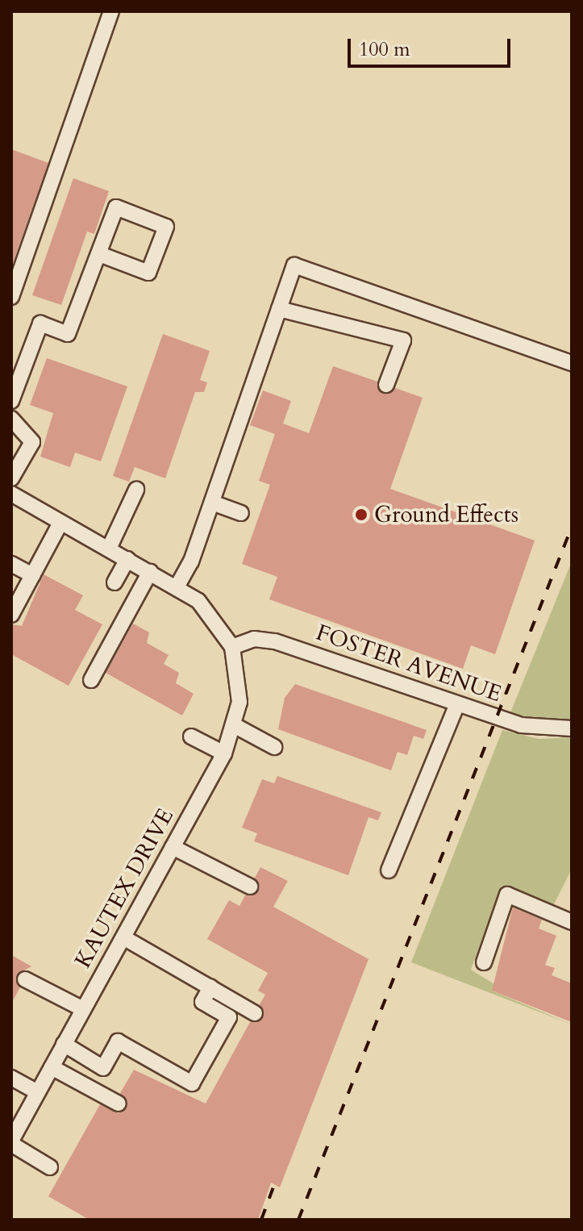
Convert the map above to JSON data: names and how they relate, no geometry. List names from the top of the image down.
{
  "streets": {
    "street": ["FOSTER AVENUE", "KAUTEX DRIVE"]
  },
  "crossings": [
    ["FOSTER AVENUE", "KAUTEX DRIVE"]
  ],
  "places": ["Ground Effects"],
  "scale_bar": "100 m"
}
